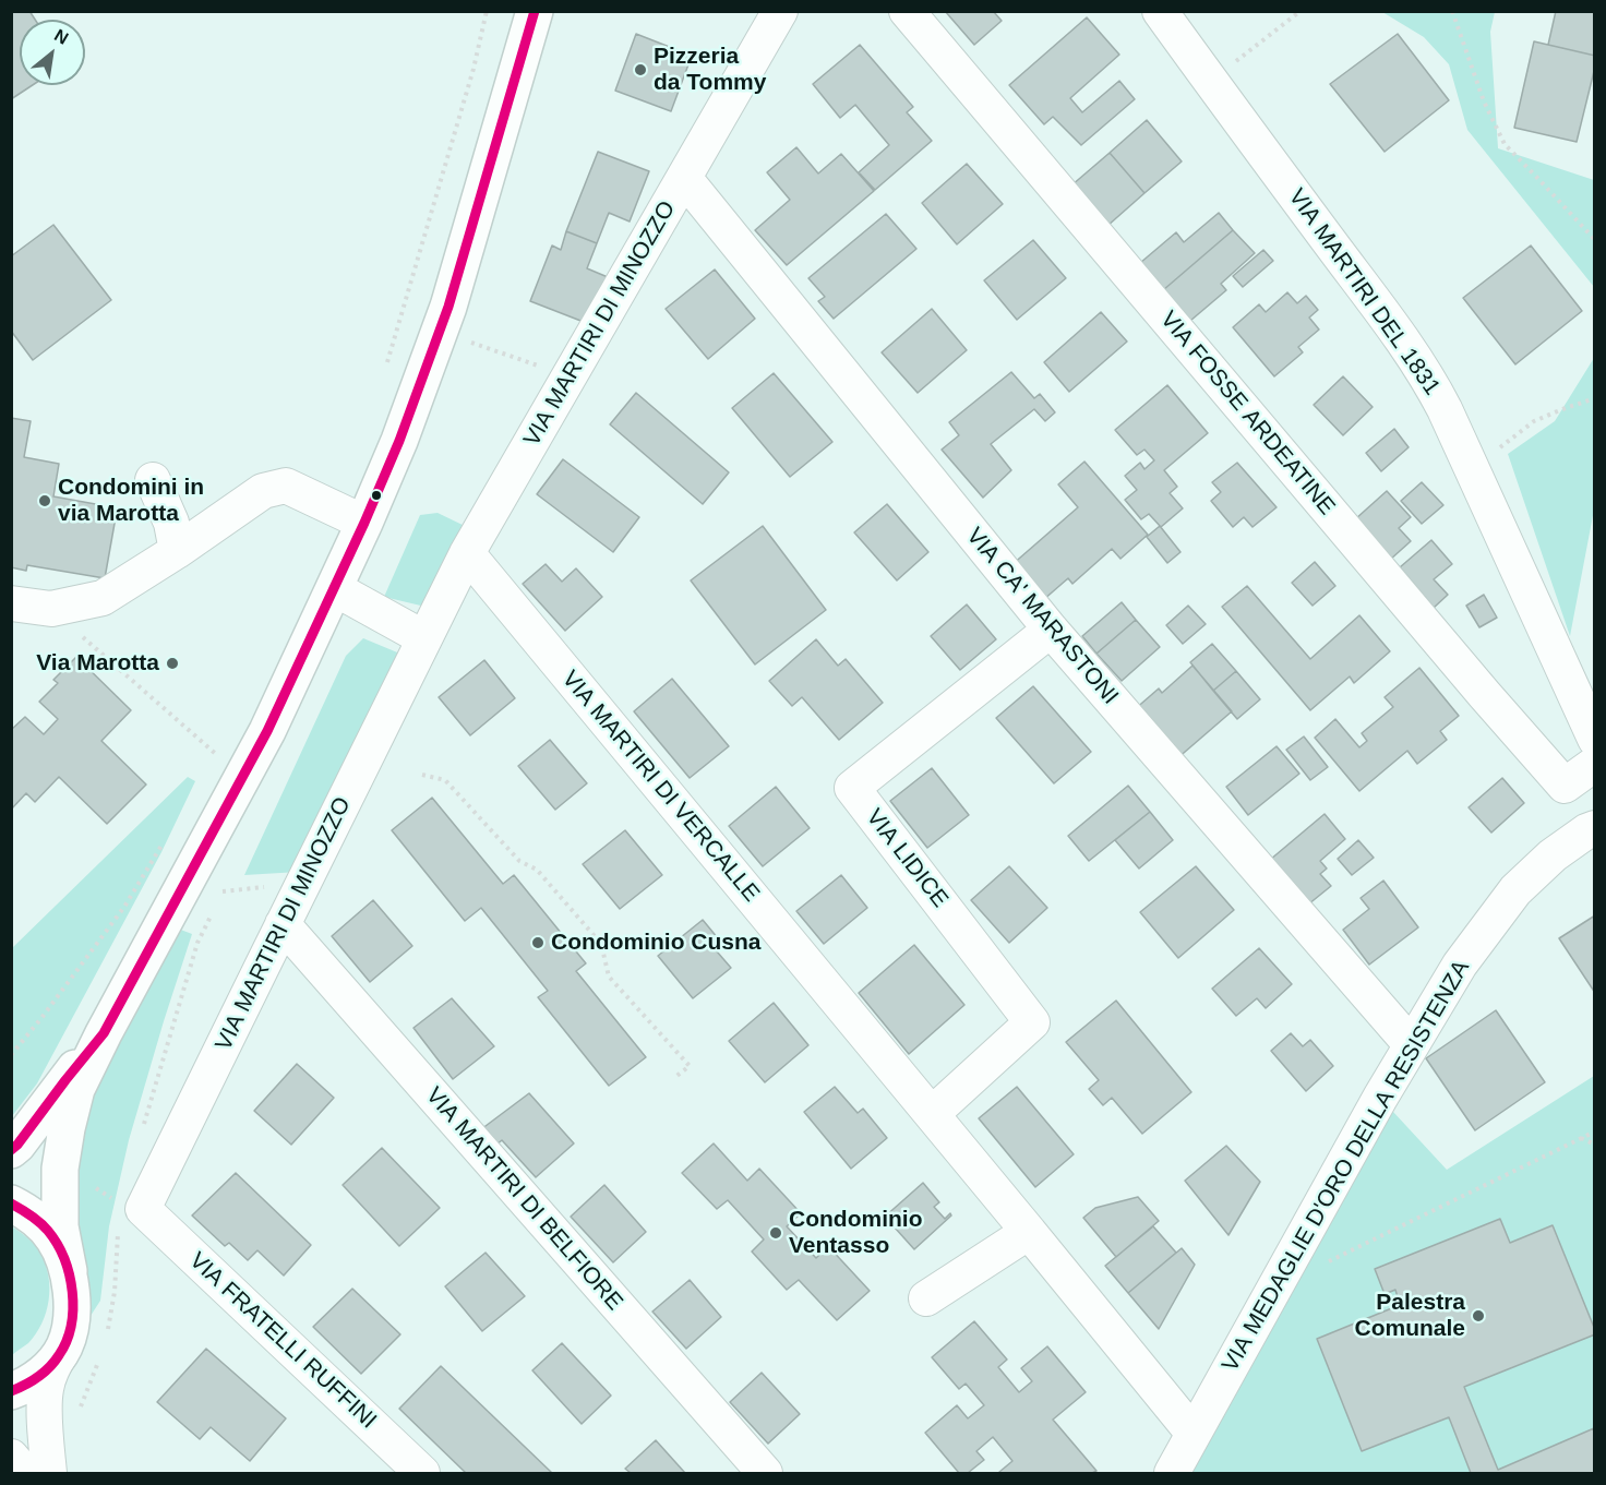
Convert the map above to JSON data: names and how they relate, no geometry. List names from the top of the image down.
{
  "streets": {
    "street": [
      "VIA MARTIRI DEL 1831",
      "VIA MARTIRI DI MINOZZO",
      "VIA FOSSE ARDEATINE",
      "VIA CA' MARASTONI",
      "VIA MARTIRI DI VERCALLE",
      "VIA LIDICE",
      "VIA MEDAGLIE D'ORO DELLA RESISTENZA",
      "VIA MARTIRI DI BELFIORE",
      "VIA FRATELLI RUFFINI"
    ]
  },
  "crossings": [
    ["VIA MARTIRI DI MINOZZO", "VIA CA' MARASTONI"],
    ["VIA MARTIRI DI MINOZZO", "VIA MARTIRI DI VERCALLE"],
    ["VIA MARTIRI DI MINOZZO", "VIA MARTIRI DI BELFIORE"],
    ["VIA MARTIRI DI MINOZZO", "VIA FRATELLI RUFFINI"],
    ["VIA CA' MARASTONI", "VIA LIDICE"],
    ["VIA CA' MARASTONI", "VIA MEDAGLIE D'ORO DELLA RESISTENZA"],
    ["VIA MARTIRI DI VERCALLE", "VIA LIDICE"]
  ],
  "places": [
    "Pizzeria da Tommy",
    "Condomini in via Marotta",
    "Via Marotta",
    "Condominio Cusna",
    "Condominio Ventasso",
    "Palestra Comunale"
  ],
  "north": "top right"
}
